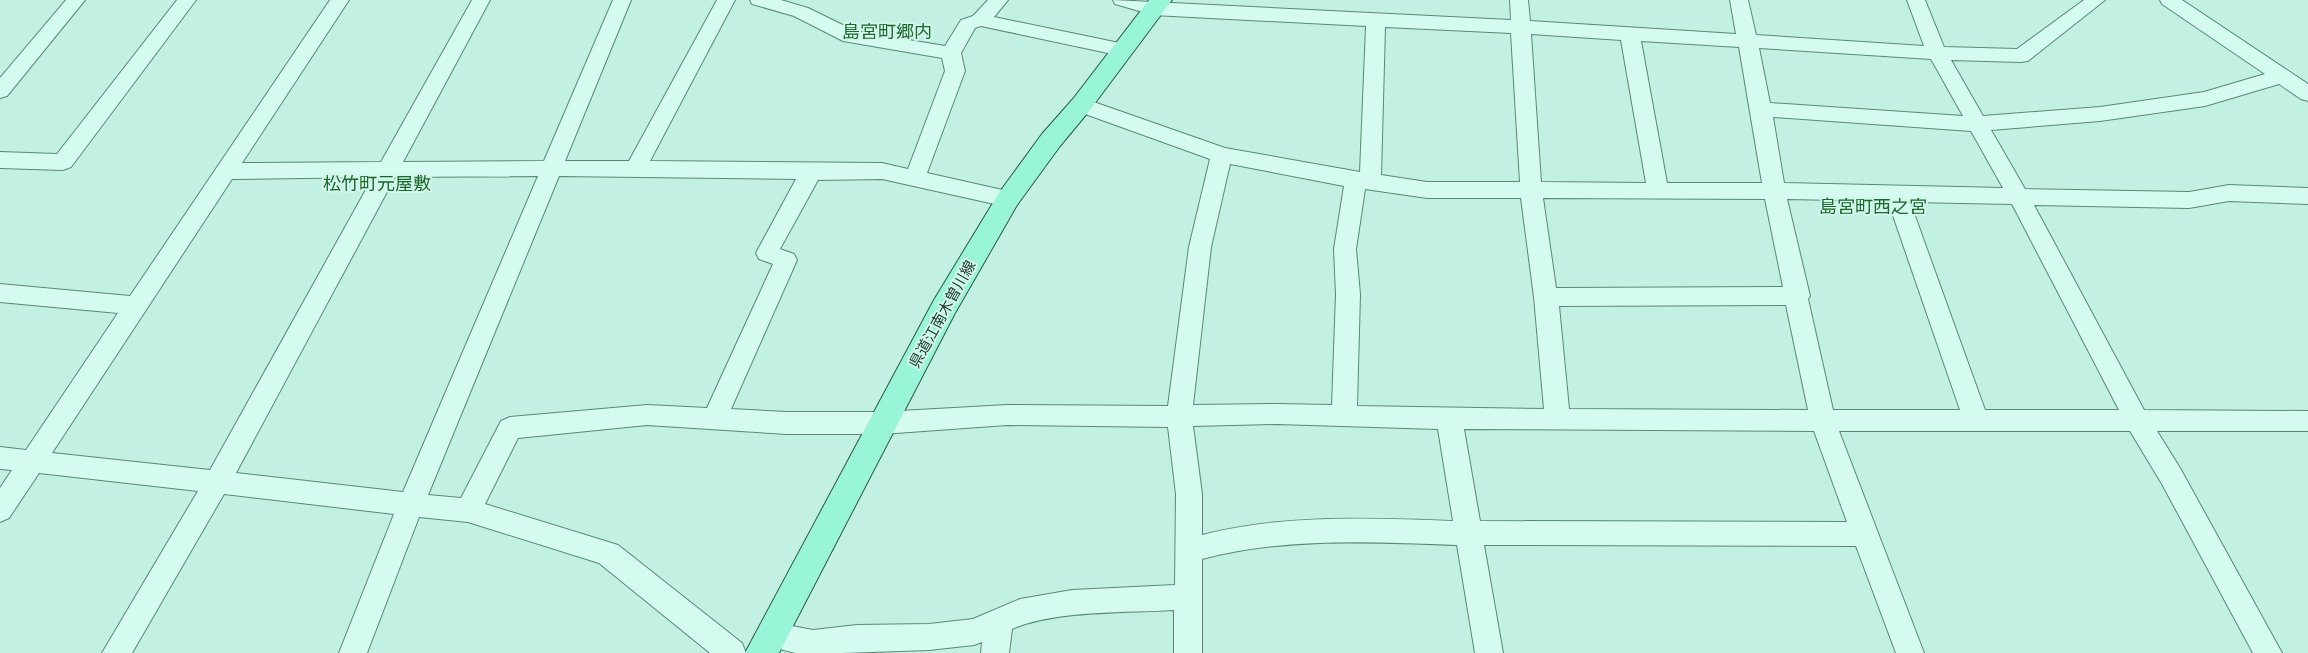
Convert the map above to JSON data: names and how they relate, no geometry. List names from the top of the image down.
{
  "streets": {
    "main road": ["県道江南木曽川線"]
  },
  "districts": ["島宮町郷内", "松竹町元屋敷", "島宮町西之宮"]
}
